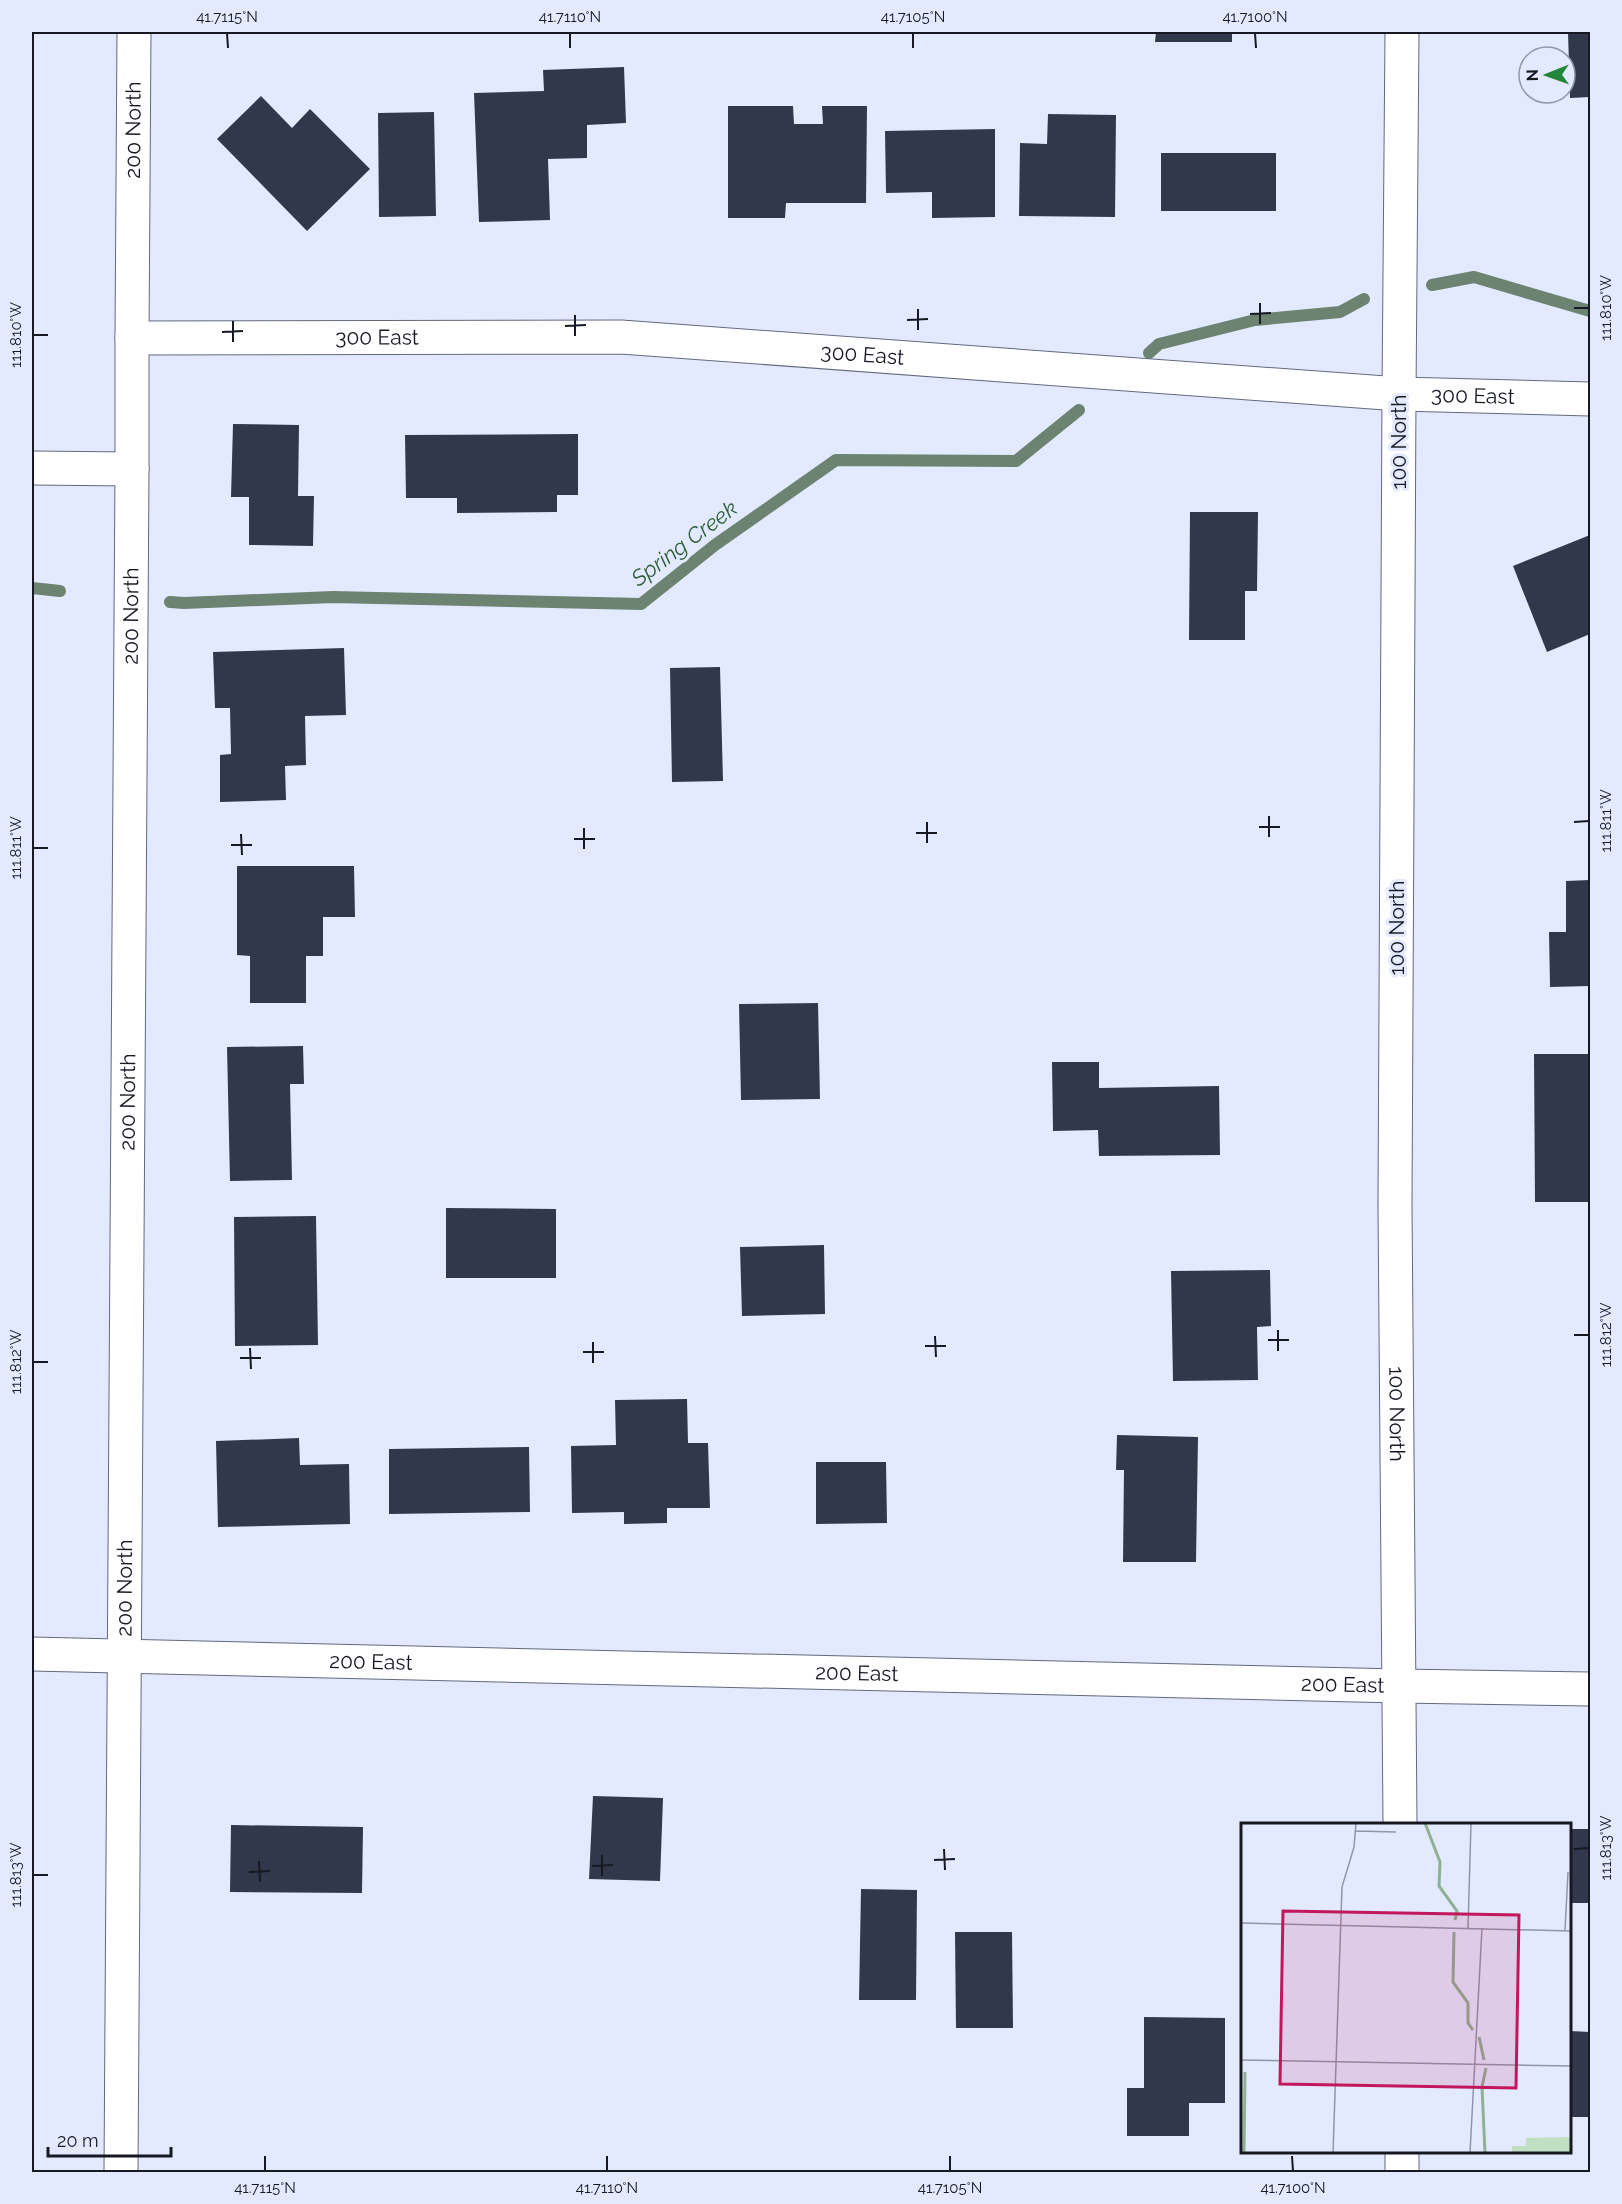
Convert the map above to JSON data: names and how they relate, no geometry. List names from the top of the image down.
{
  "streets": {
    "street": [
      "200 North",
      "300 East",
      "100 North",
      "200 East"
    ]
  },
  "crossings": [
    ["200 North", "300 East"],
    ["200 North", "200 East"],
    ["300 East", "100 North"],
    ["100 North", "200 East"]
  ],
  "water": ["Spring Creek"],
  "scale_bar": "20 m",
  "north": "left",
  "coordinates": [
    "41.7115°N",
    "41.7110°N",
    "41.7105°N",
    "41.7100°N",
    "111.810°W",
    "111.811°W",
    "111.812°W",
    "111.813°W"
  ]
}
